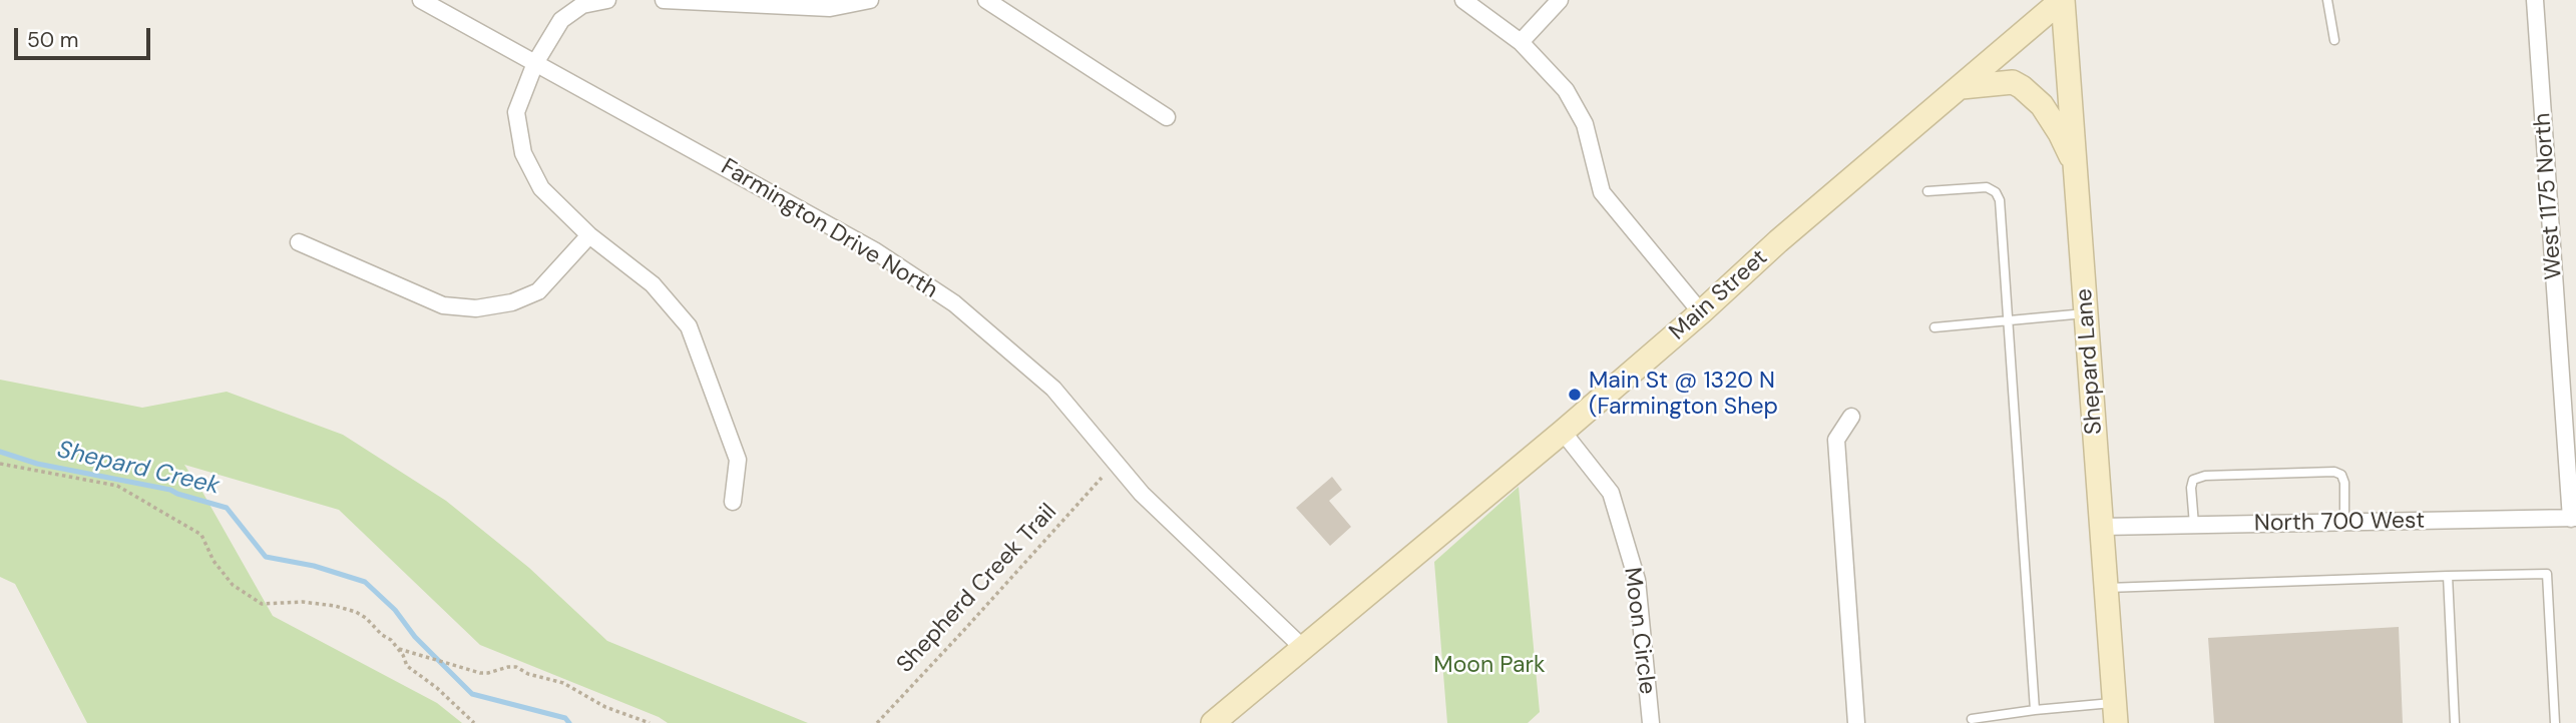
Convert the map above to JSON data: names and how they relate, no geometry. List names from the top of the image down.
{
  "streets": {
    "main road": ["Main Street", "Shepard Lane"],
    "street": [
      "West 1175 North",
      "Farmington Drive North",
      "North 700 West",
      "Moon Circle"
    ],
    "path": ["Shepherd Creek Trail"]
  },
  "crossings": [
    ["West 1175 North", "North 700 West"],
    ["Farmington Drive North", "Main Street"],
    ["Main Street", "Shepard Lane"],
    ["Main Street", "Moon Circle"],
    ["Shepard Lane", "North 700 West"]
  ],
  "water": ["Shepard Creek"],
  "parks": ["Moon Park"],
  "places": ["Main St @ 1320 N (Farmington Shep"],
  "scale_bar": "50 m"
}
